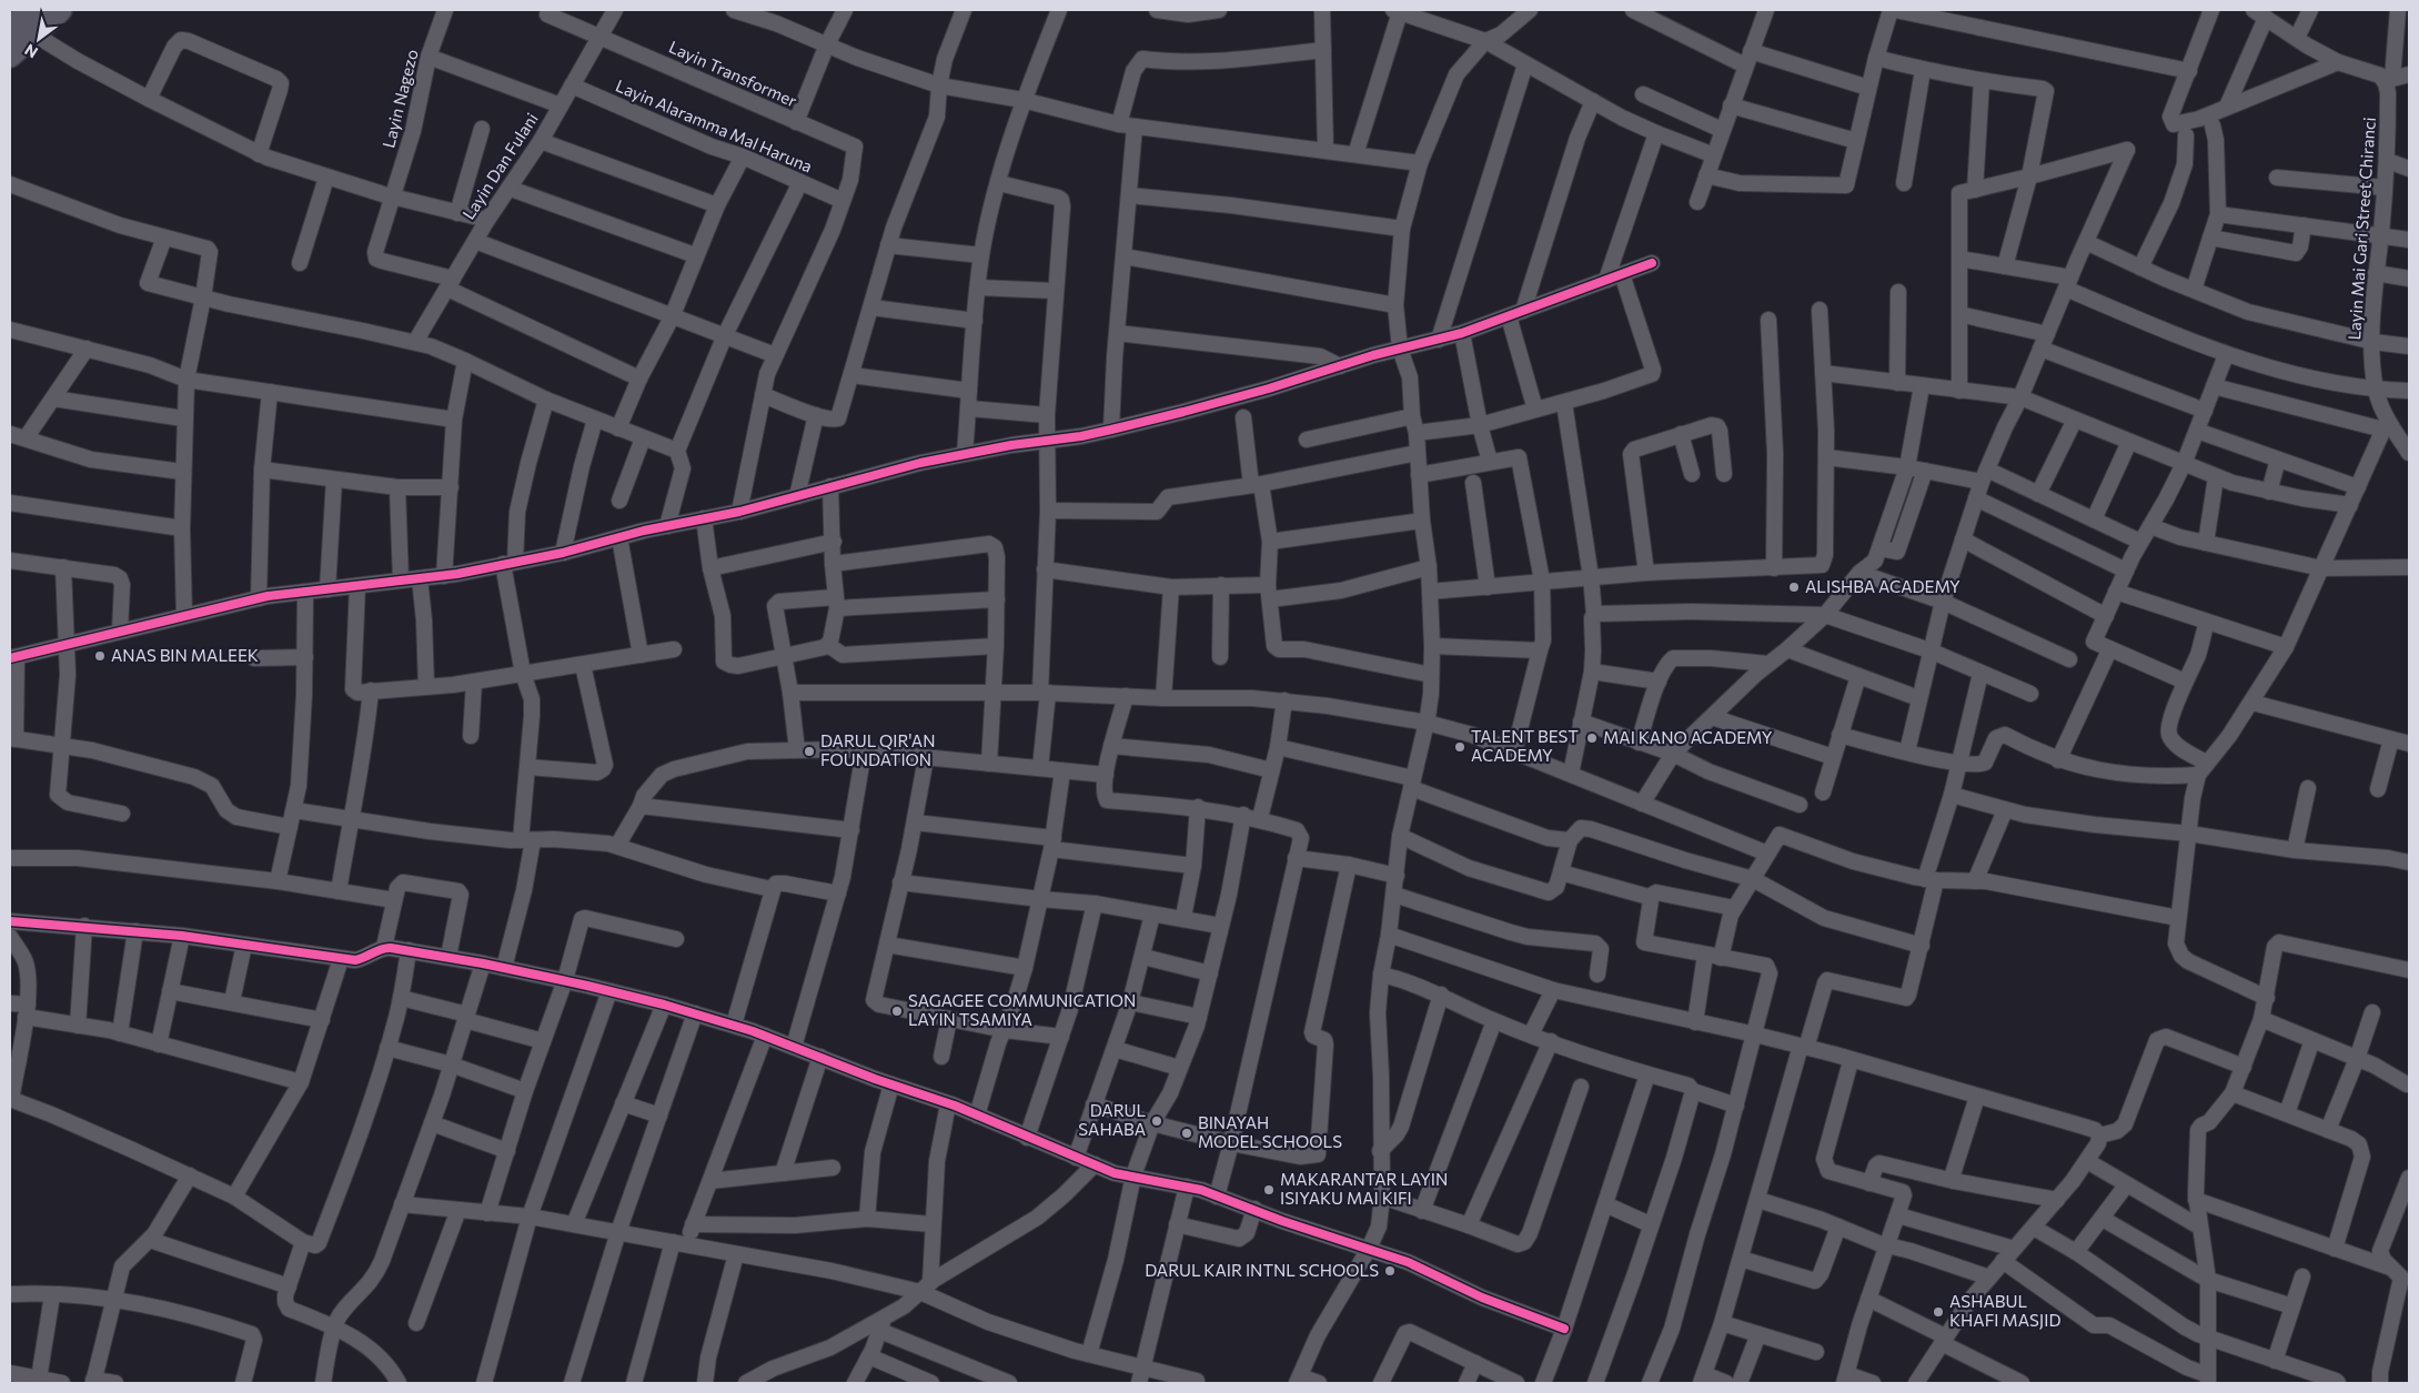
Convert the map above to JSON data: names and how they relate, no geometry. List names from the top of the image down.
{
  "streets": {
    "street": [
      "Layin Transformer",
      "Layin Nagezo",
      "Layin Alaramma Mal Haruna",
      "Layin Dan Fulani",
      "Layin Mai Gari Street Chiranci"
    ]
  },
  "crossings": [
    ["Layin Transformer", "Layin Alaramma Mal Haruna"],
    ["Layin Transformer", "Layin Dan Fulani"],
    ["Layin Nagezo", "Layin Dan Fulani"],
    ["Layin Alaramma Mal Haruna", "Layin Dan Fulani"]
  ],
  "places": [
    "ALISHBA ACADEMY",
    "ANAS BIN MALEEK",
    "MAI KANO ACADEMY",
    "TALENT BEST ACADEMY",
    "DARUL QIR'AN FOUNDATION",
    "SAGAGEE COMMUNICATION LAYIN TSAMIYA",
    "DARUL SAHABA",
    "BINAYAH MODEL SCHOOLS",
    "MAKARANTAR LAYIN ISIYAKU MAI KIFI",
    "DARUL KAIR INTNL SCHOOLS",
    "ASHABUL KHAFI MASJID"
  ],
  "north": "bottom left"
}
